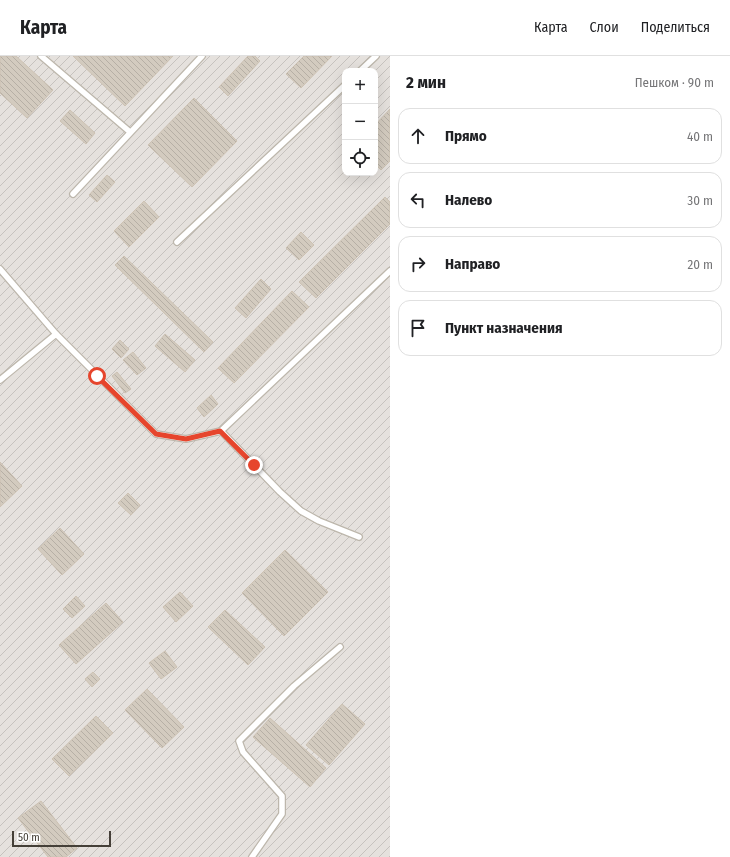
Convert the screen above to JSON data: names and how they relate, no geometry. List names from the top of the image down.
{
  "scale_bar": "50 m",
  "page": {
    "header": "Карта",
    "nav": ["Карта", "Слои", "Поделиться"],
    "heading": ["2 мин", "Пешком · 90 m"],
    "map_buttons": ["+", "−"],
    "list": [
      ["Прямо", "40 m"],
      ["Налево", "30 m"],
      ["Направо", "20 m"],
      "Пункт назначения"
    ],
    "scale": "50 m"
  }
}
